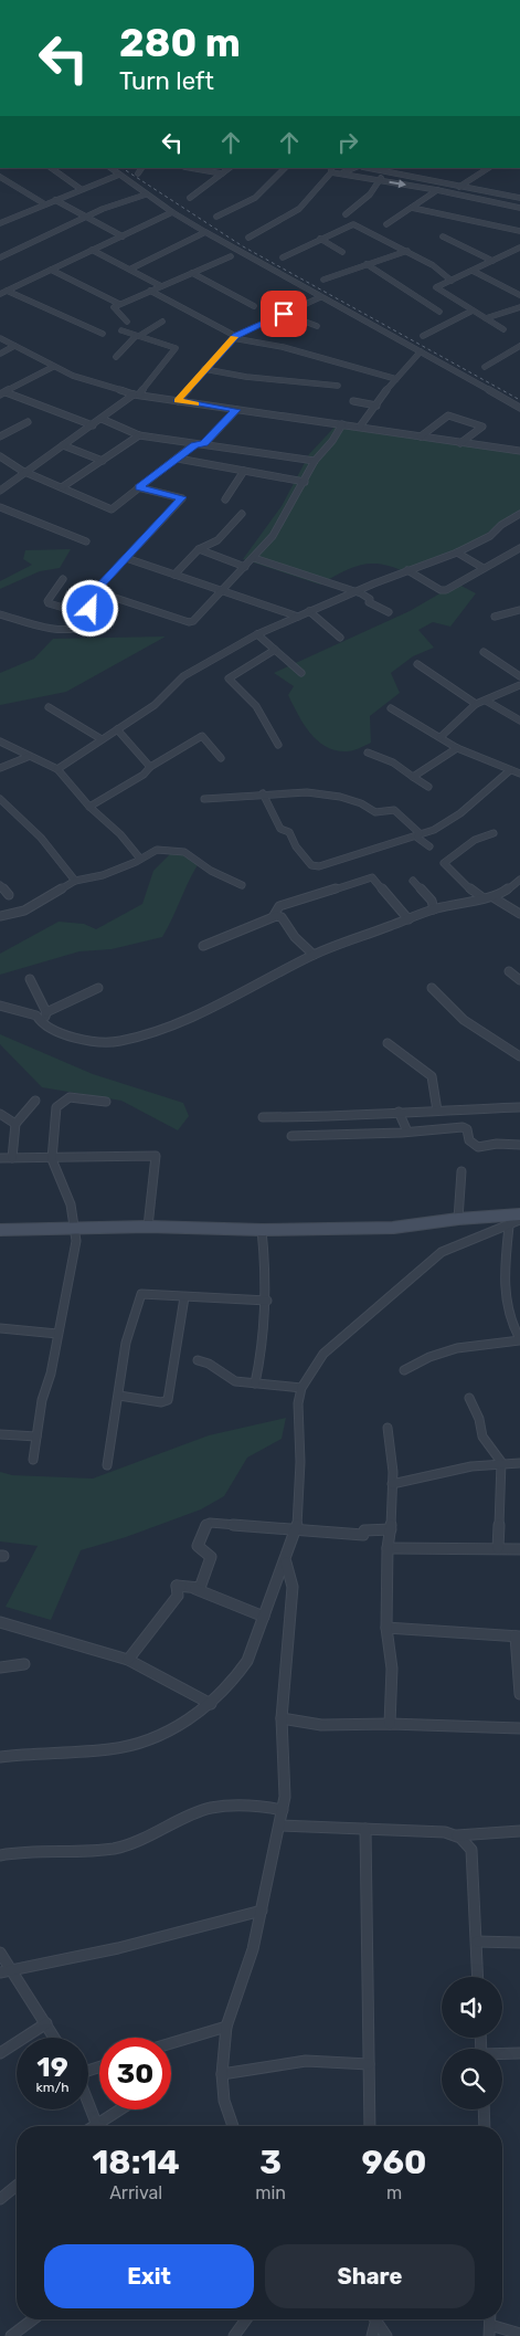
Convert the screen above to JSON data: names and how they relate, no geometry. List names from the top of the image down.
{
  "page": {
    "turn": ["280 m", "Turn left"],
    "speed": "19 km/h",
    "limit": "30",
    "eta": [
      "18:14",
      "Arrival",
      "3",
      "min",
      "960",
      "m"
    ],
    "buttons": ["Exit", "Share"]
  }
}
